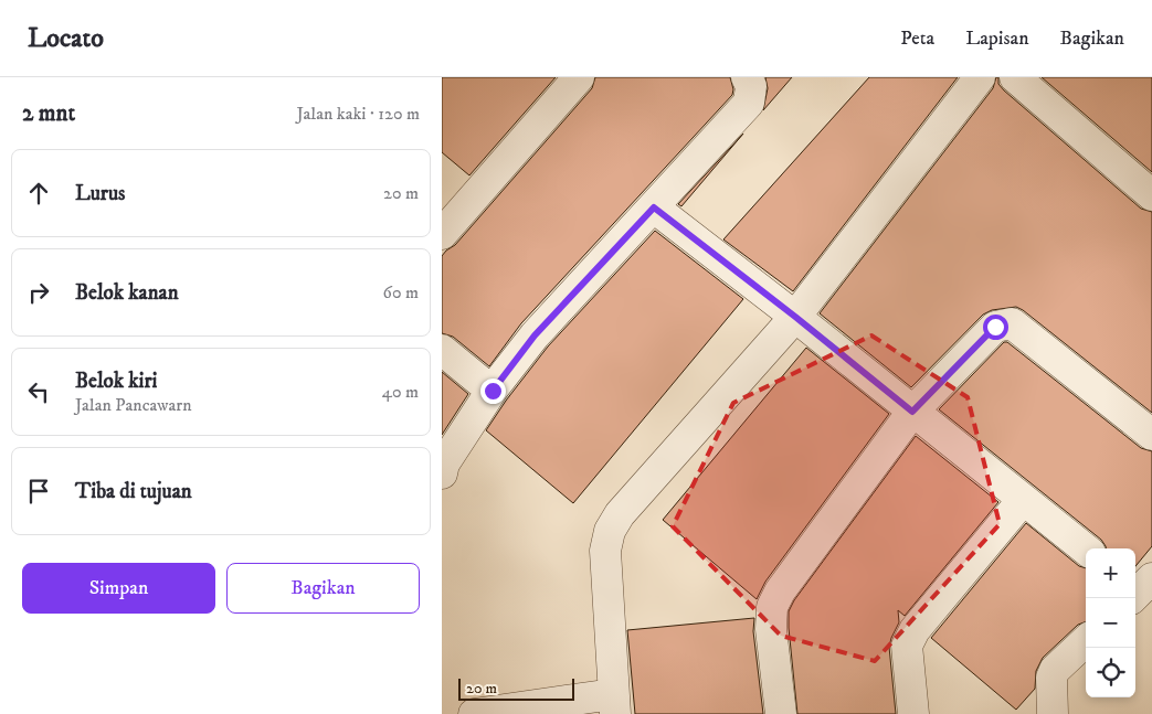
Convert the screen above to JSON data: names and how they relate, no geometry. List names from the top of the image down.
{
  "scale_bar": "20 m",
  "page": {
    "header": "Locato",
    "nav": ["Peta", "Lapisan", "Bagikan"],
    "heading": ["2 mnt", "Jalan kaki · 120 m"],
    "list": [
      ["Lurus", "20 m"],
      ["Belok kanan", "60 m"],
      ["Belok kiri", "Jalan Pancawarn", "40 m"],
      "Tiba di tujuan"
    ],
    "buttons": ["Simpan", "Bagikan"],
    "map_buttons": ["+", "−"],
    "scale": "20 m"
  }
}
